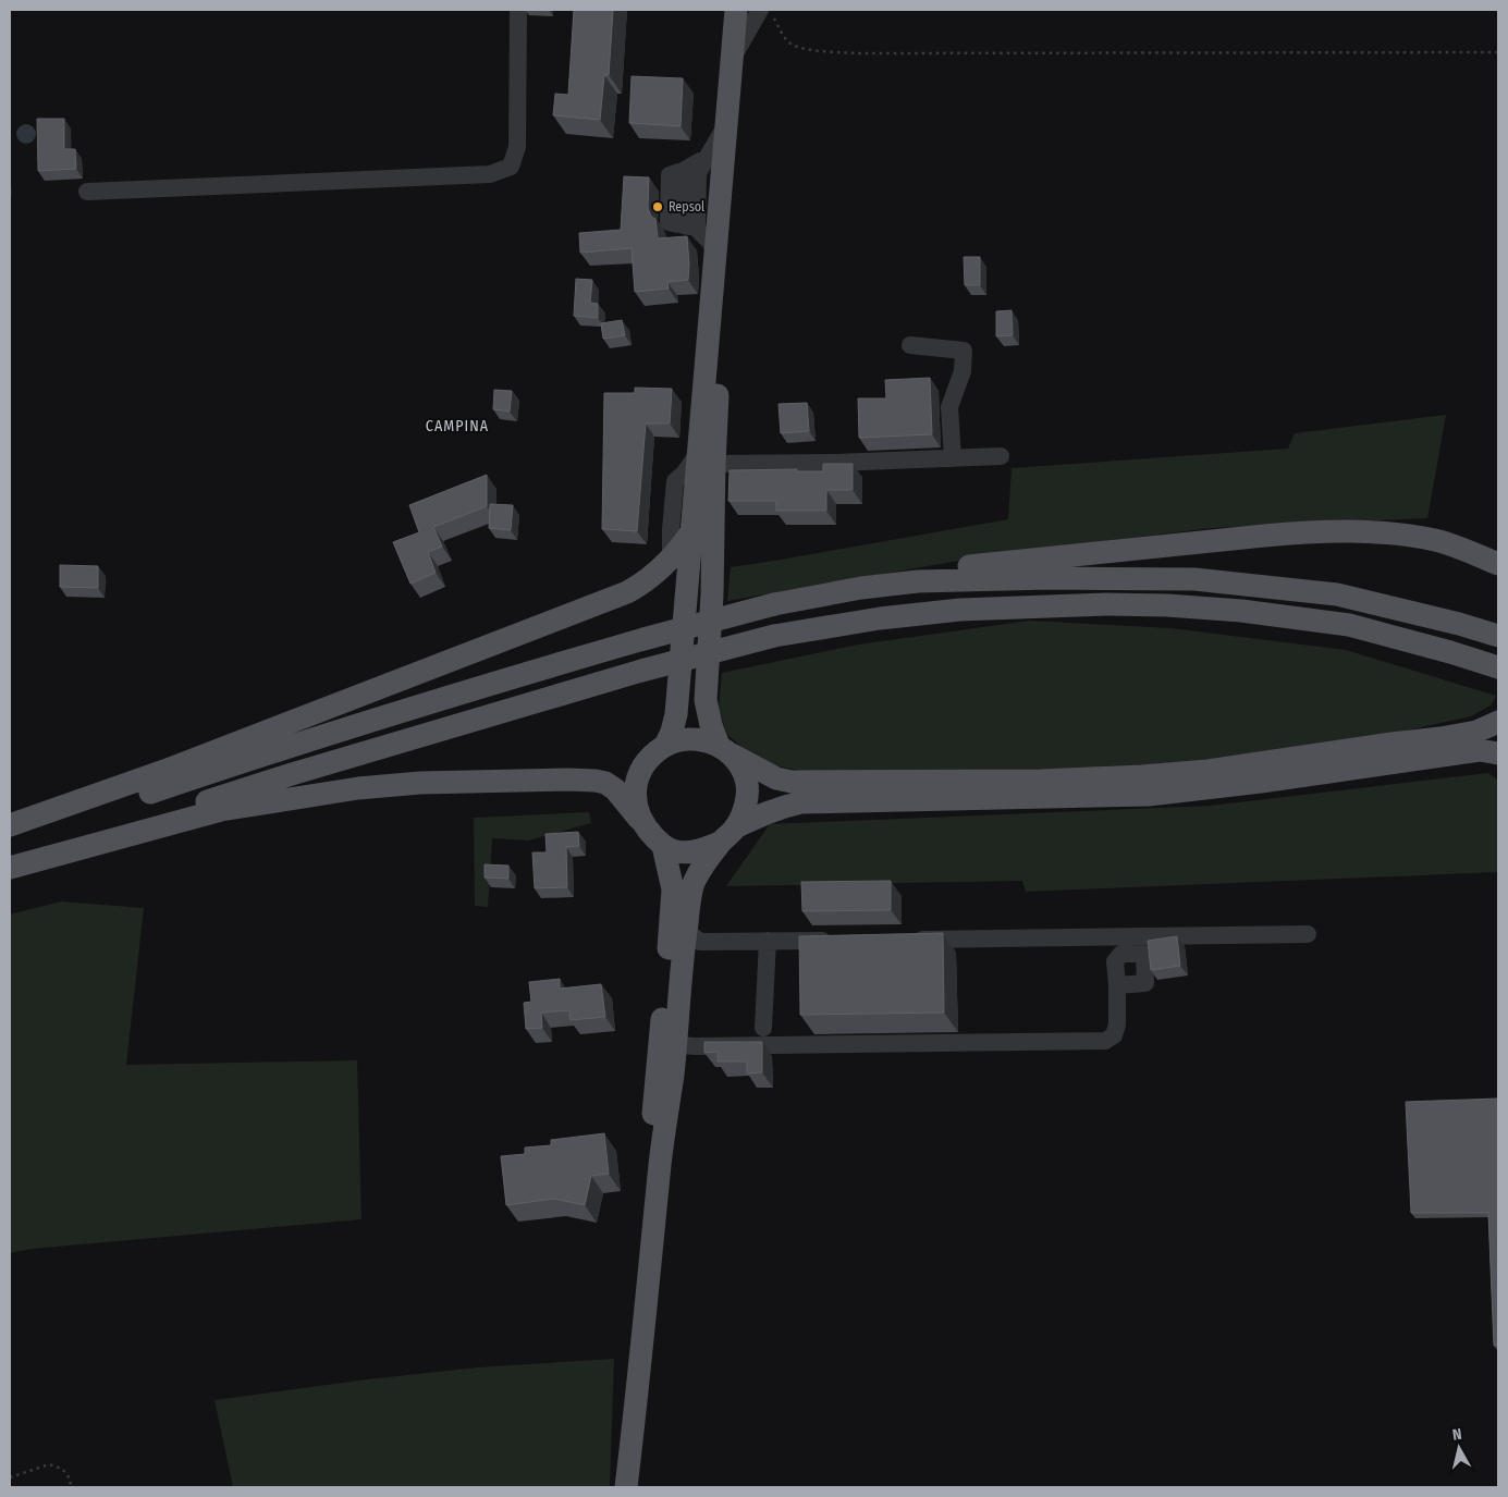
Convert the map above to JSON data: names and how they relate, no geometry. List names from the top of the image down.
{
  "districts": ["CAMPINA"],
  "places": ["Repsol"],
  "north": "top"
}
